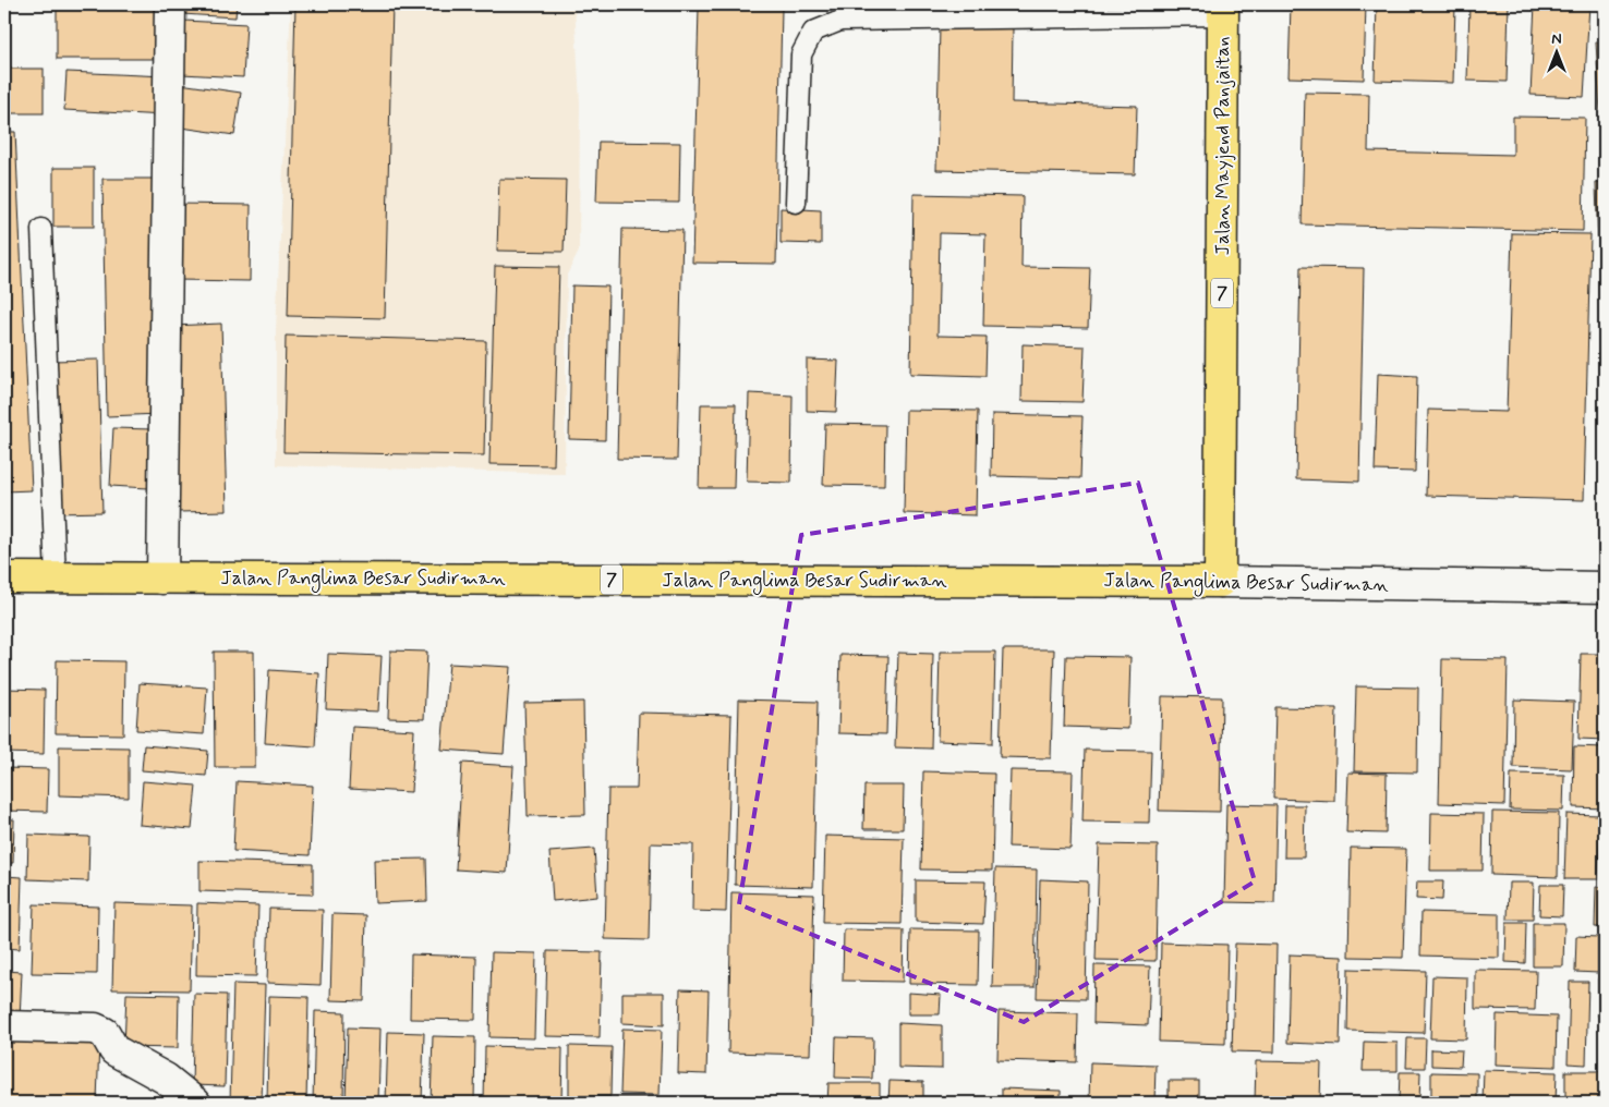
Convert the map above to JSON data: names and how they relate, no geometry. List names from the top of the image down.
{
  "streets": {
    "highway": ["Jalan Mayjend Panjaitan", "7", "Jalan Panglima Besar Sudirman"]
  },
  "crossings": [
    ["Jalan Mayjend Panjaitan", "Jalan Panglima Besar Sudirman"]
  ],
  "north": "top"
}
